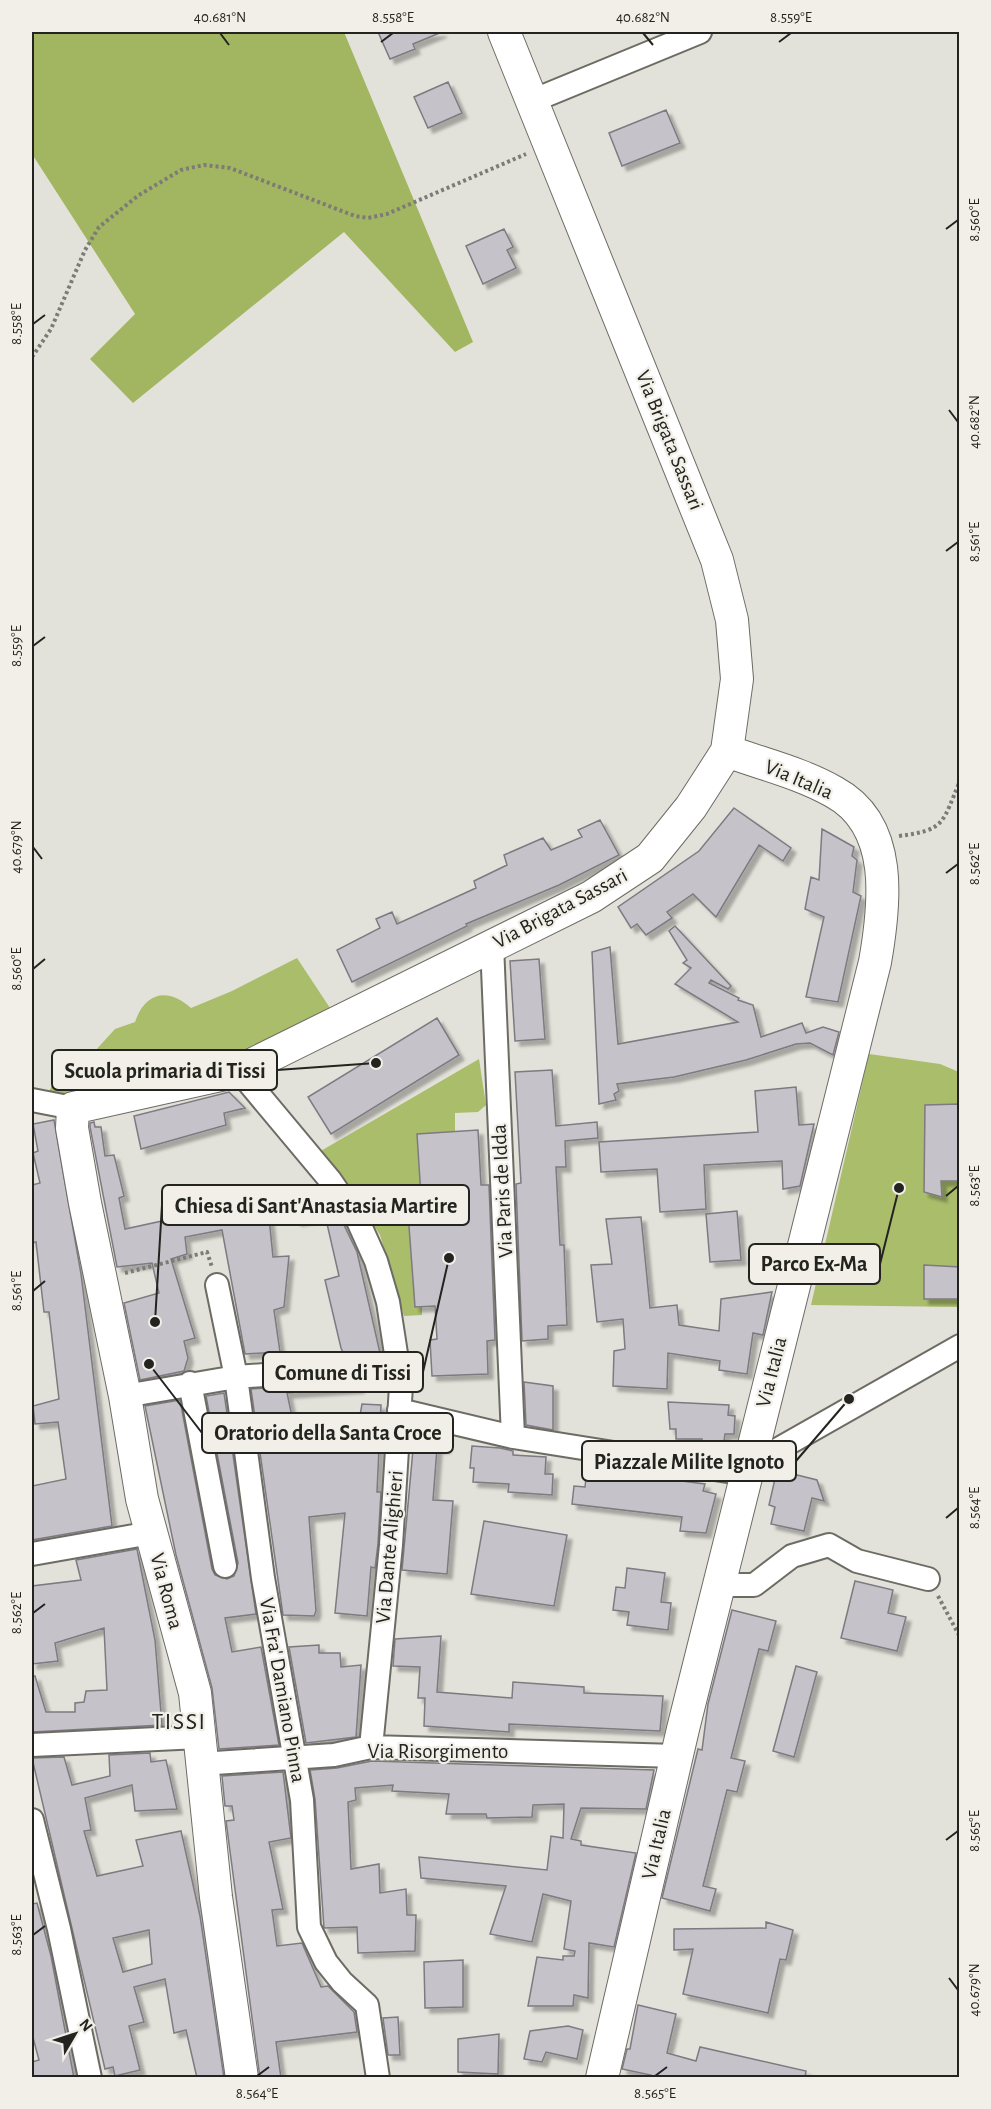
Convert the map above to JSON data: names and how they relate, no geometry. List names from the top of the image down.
{
  "streets": {
    "main road": ["Via Brigata Sassari", "Via Italia", "Via Roma"],
    "street": [
      "Via Paris de Idda",
      "Via Dante Alighieri",
      "Via Fra' Damiano Pinna",
      "Via Risorgimento"
    ]
  },
  "crossings": [
    ["Via Brigata Sassari", "Via Italia"],
    ["Via Brigata Sassari", "Via Paris de Idda"],
    ["Via Brigata Sassari", "Via Dante Alighieri"],
    ["Via Brigata Sassari", "Via Roma"],
    ["Via Italia", "Via Risorgimento"],
    ["Via Dante Alighieri", "Via Risorgimento"],
    ["Via Roma", "Via Risorgimento"],
    ["Via Fra' Damiano Pinna", "Via Risorgimento"]
  ],
  "districts": ["TISSI"],
  "places": [
    "Scuola primaria di Tissi",
    "Parco Ex-Ma",
    "Comune di Tissi",
    "Chiesa di Sant'Anastasia Martire",
    "Oratorio della Santa Croce",
    "Piazzale Milite Ignoto"
  ],
  "north": "top right",
  "coordinates": [
    "40.681°N",
    "8.558°E",
    "40.682°N",
    "8.559°E",
    "8.560°E",
    "8.561°E",
    "40.679°N",
    "8.562°E",
    "8.563°E",
    "8.564°E",
    "8.565°E"
  ]
}
